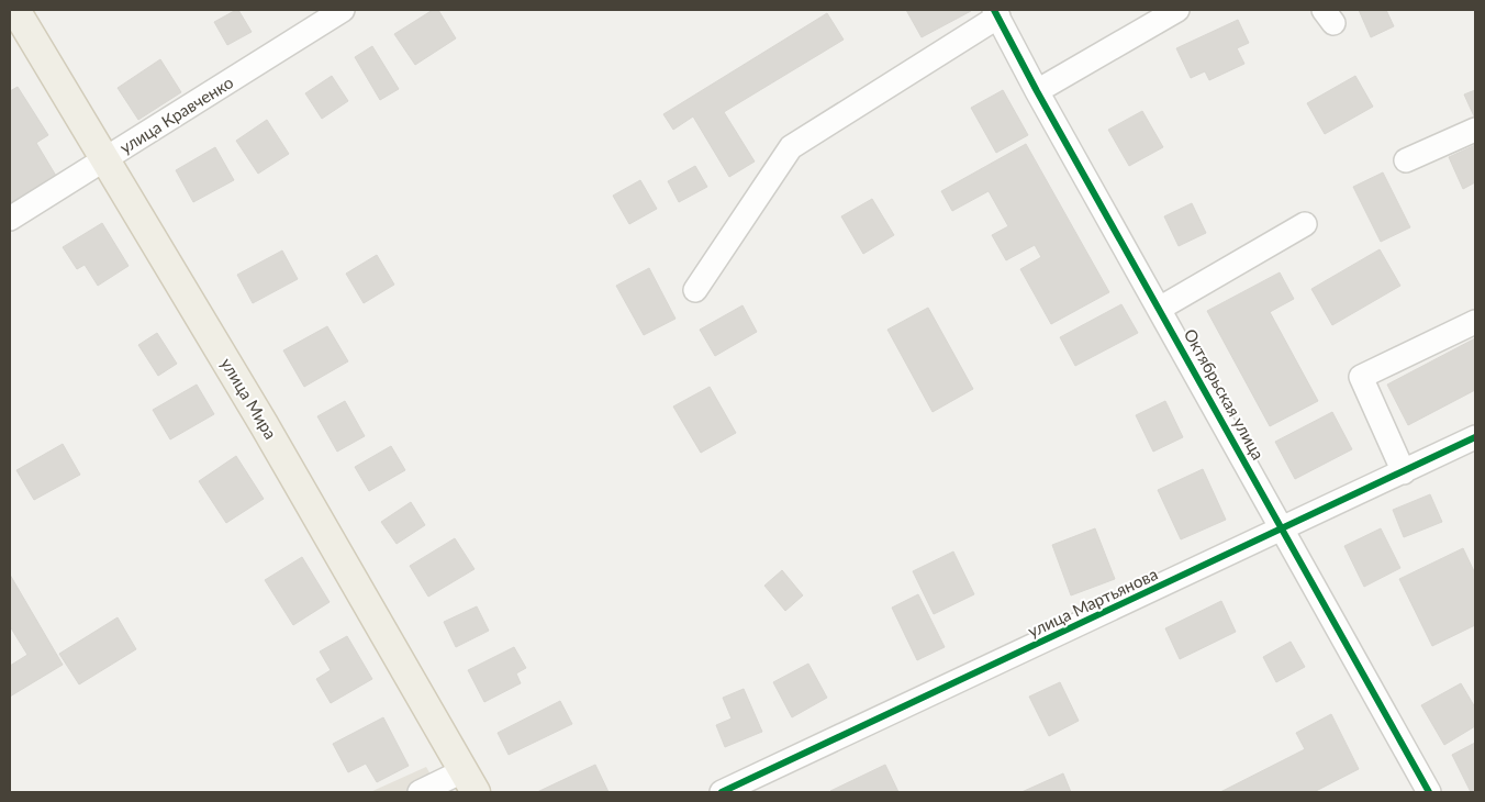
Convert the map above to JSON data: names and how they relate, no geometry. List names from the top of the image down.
{
  "streets": {
    "main road": ["улица Мира"],
    "street": ["улица Кравченко", "Октябрьская улица", "улица Мартьянова"]
  },
  "crossings": [
    ["улица Кравченко", "улица Мира"],
    ["Октябрьская улица", "улица Мартьянова"]
  ]
}
